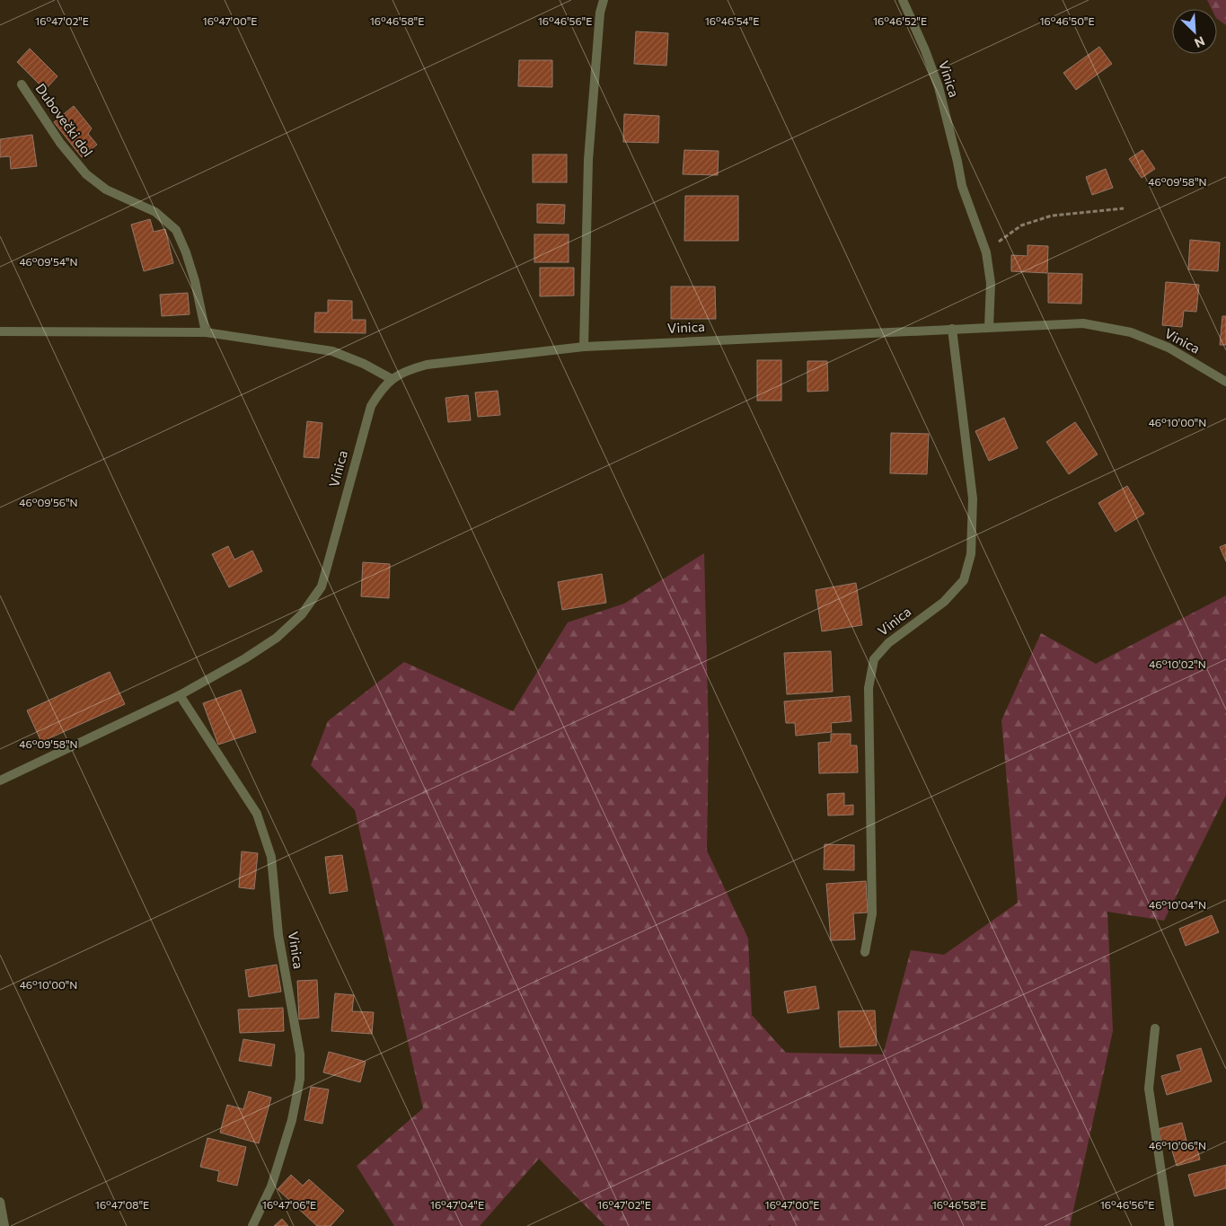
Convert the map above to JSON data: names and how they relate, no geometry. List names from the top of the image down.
{
  "streets": {
    "street": ["Vinica", "Dubovečki dol"]
  },
  "north": "bottom right",
  "coordinates": [
    "16°47'02\"E",
    "16°47'00\"E",
    "16°46'58\"E",
    "16°46'56\"E",
    "16°46'54\"E",
    "16°46'52\"E",
    "16°46'50\"E",
    "46°09'58\"N",
    "46°09'54\"N",
    "46°10'00\"N",
    "46°09'56\"N",
    "46°10'02\"N",
    "46°10'04\"N",
    "46°10'06\"N",
    "16°47'08\"E",
    "16°47'06\"E",
    "16°47'04\"E"
  ]
}
